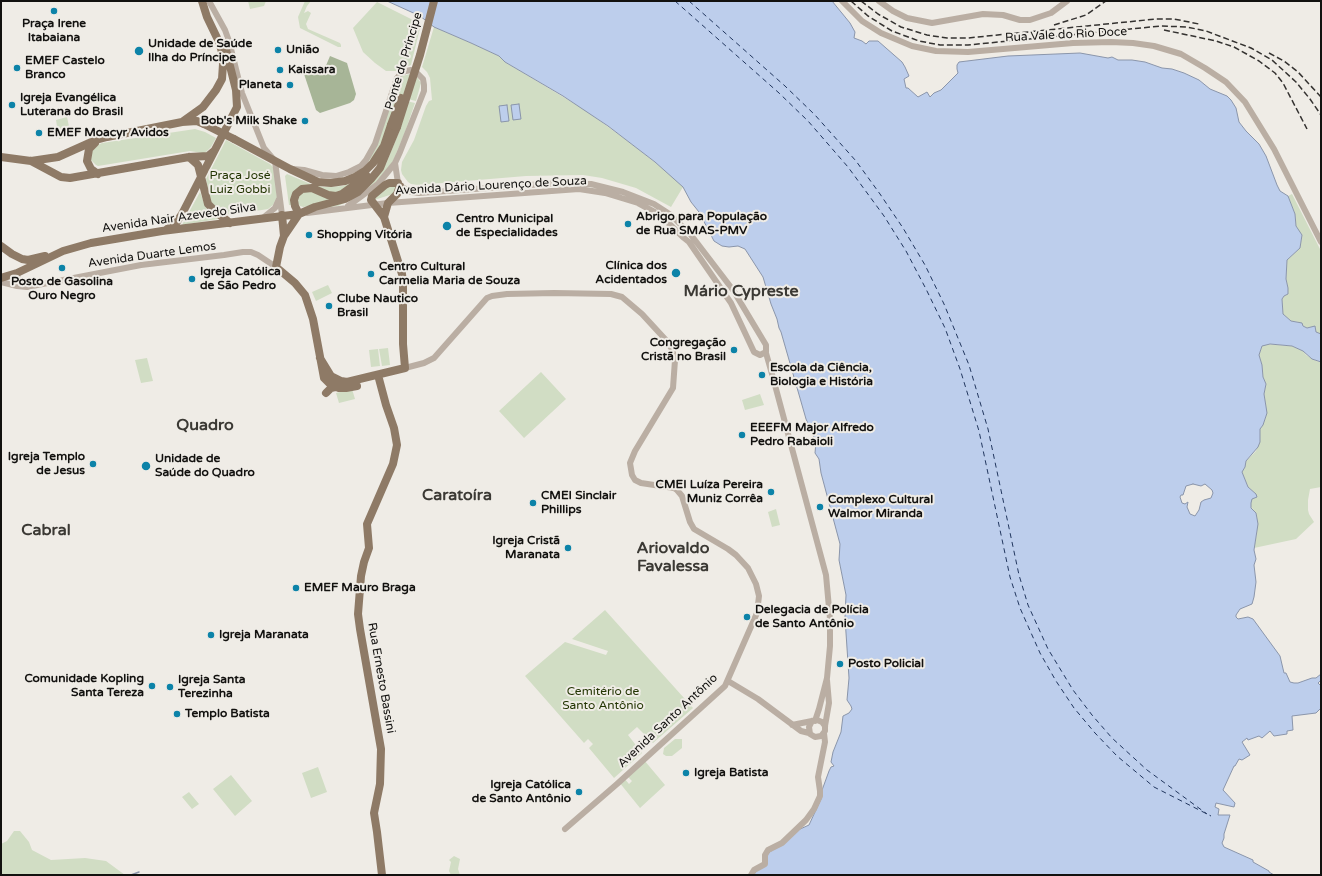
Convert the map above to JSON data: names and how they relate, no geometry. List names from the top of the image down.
{
  "streets": {
    "main road": [
      "Ponte do Príncipe",
      "Avenida Nair Azevedo Silva",
      "Rua Ernesto Bassini",
      "Avenida Santo Antônio"
    ],
    "street": ["Rua Vale do Rio Doce", "Avenida Dário Lourenço de Souza", "Avenida Duarte Lemos"]
  },
  "crossings": [
    ["Ponte do Príncipe", "Avenida Nair Azevedo Silva"],
    ["Avenida Dário Lourenço de Souza", "Avenida Nair Azevedo Silva"],
    ["Rua Ernesto Bassini", "Avenida Santo Antônio"]
  ],
  "districts": [
    "Mário Cypreste",
    "Quadro",
    "Caratoíra",
    "Cabral",
    "Ariovaldo Favalessa"
  ],
  "parks": ["Praça José Luiz Gobbi", "Cemitério de Santo Antônio"],
  "places": [
    "Praça Irene Itabaiana",
    "União",
    "Unidade de Saúde Ilha do Príncipe",
    "EMEF Castelo Branco",
    "Kaissara",
    "Planeta",
    "Igreja Evangélica Luterana do Brasil",
    "Bob's Milk Shake",
    "EMEF Moacyr Avidos",
    "Abrigo para População de Rua SMAS-PMV",
    "Centro Municipal de Especialidades",
    "Shopping Vitória",
    "Posto de Gasolina Ouro Negro",
    "Clínica dos Acidentados",
    "Centro Cultural Carmelia Maria de Souza",
    "Igreja Católica de São Pedro",
    "Clube Nautico Brasil",
    "Congregação Cristã no Brasil",
    "Escola da Ciência, Biologia e História",
    "EEEFM Major Alfredo Pedro Rabaioli",
    "Igreja Templo de Jesus",
    "Unidade de Saúde do Quadro",
    "CMEI Luíza Pereira Muniz Corrêa",
    "CMEI Sinclair Phillips",
    "Complexo Cultural Walmor Miranda",
    "Igreja Cristã Maranata",
    "EMEF Mauro Braga",
    "Delegacia de Polícia de Santo Antônio",
    "Igreja Maranata",
    "Posto Policial",
    "Comunidade Kopling Santa Tereza",
    "Igreja Santa Terezinha",
    "Templo Batista",
    "Igreja Batista",
    "Igreja Católica de Santo Antônio"
  ]
}
